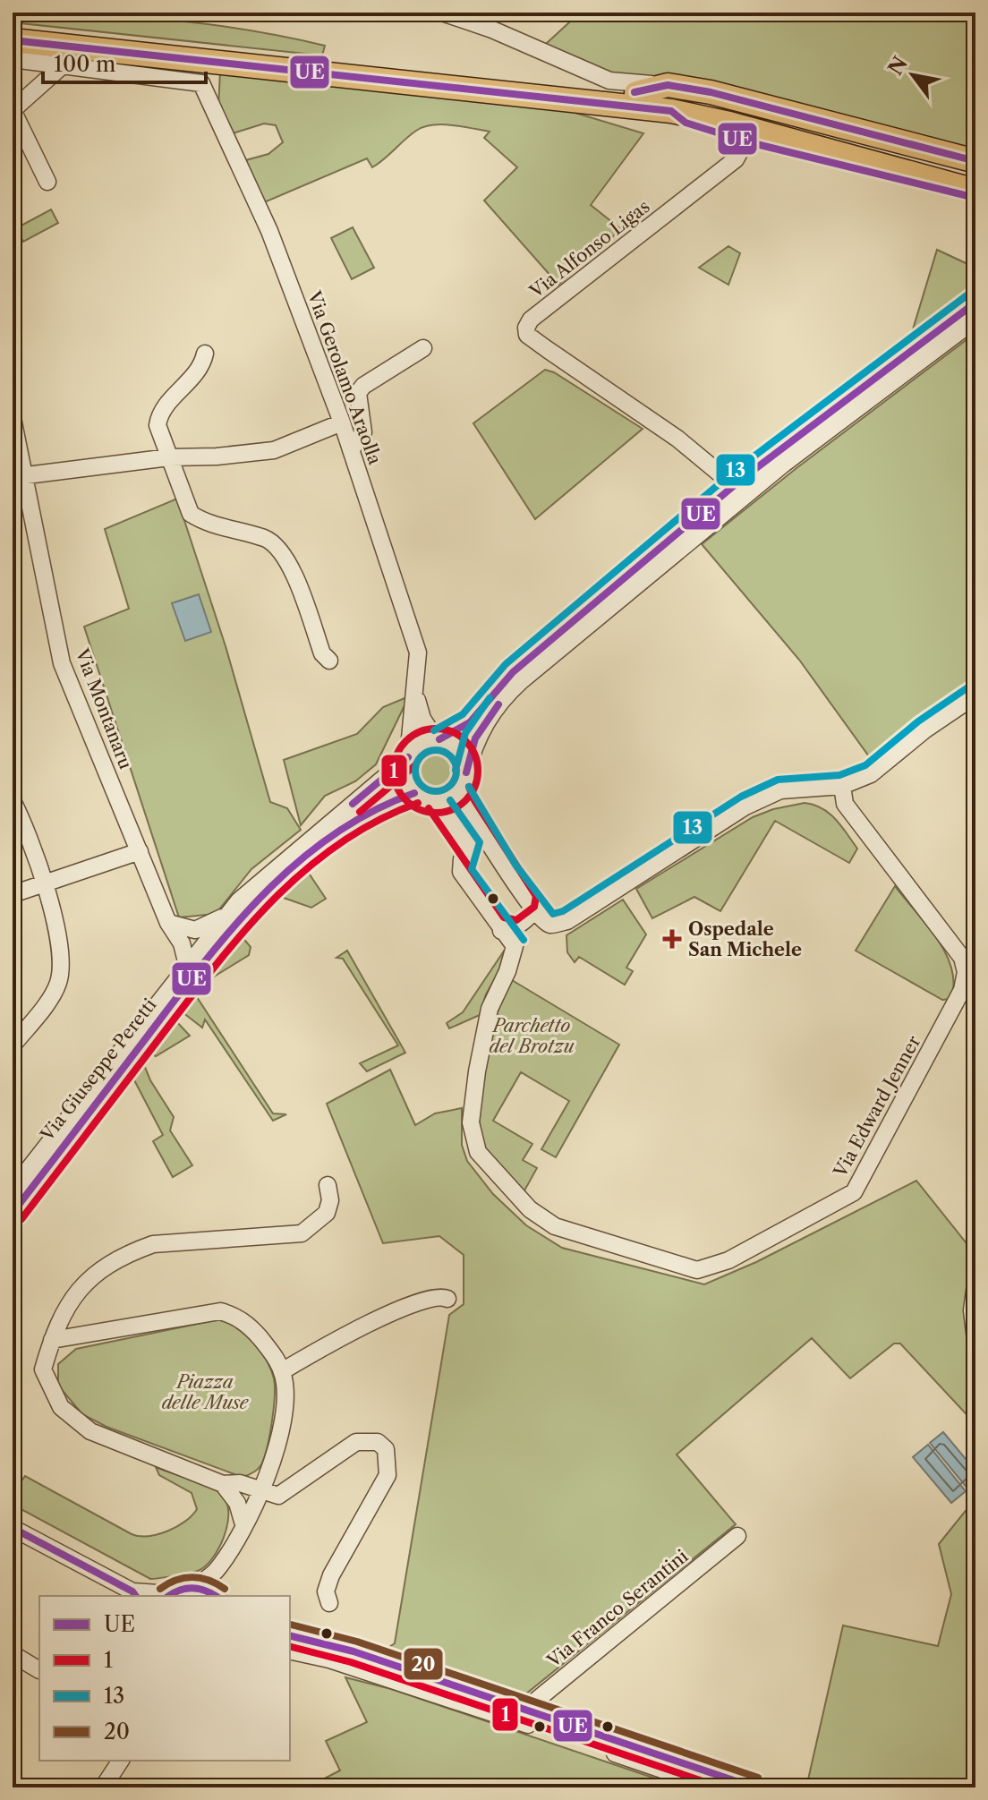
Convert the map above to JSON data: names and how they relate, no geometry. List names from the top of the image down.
{
  "streets": {
    "street": [
      "Via Alfonso Ligas",
      "Via Gerolamo Araolla",
      "Via Montanaru",
      "Via Giuseppe Peretti",
      "Via Edward Jenner",
      "Via Franco Serantini"
    ]
  },
  "crossings": [
    ["Via Alfonso Ligas", "Via Giuseppe Peretti"],
    ["Via Gerolamo Araolla", "Via Giuseppe Peretti"],
    ["Via Montanaru", "Via Giuseppe Peretti"]
  ],
  "parks": ["Parchetto del Brotzu", "Piazza delle Muse"],
  "places": {
    "health": ["Ospedale San Michele"]
  },
  "lines": [
    "transit line UE",
    "transit line 13",
    "transit line 1",
    "transit line 20"
  ],
  "legend": [
    "UE",
    "1",
    "13",
    "20"
  ],
  "scale_bar": "100 m",
  "north": "top left"
}
